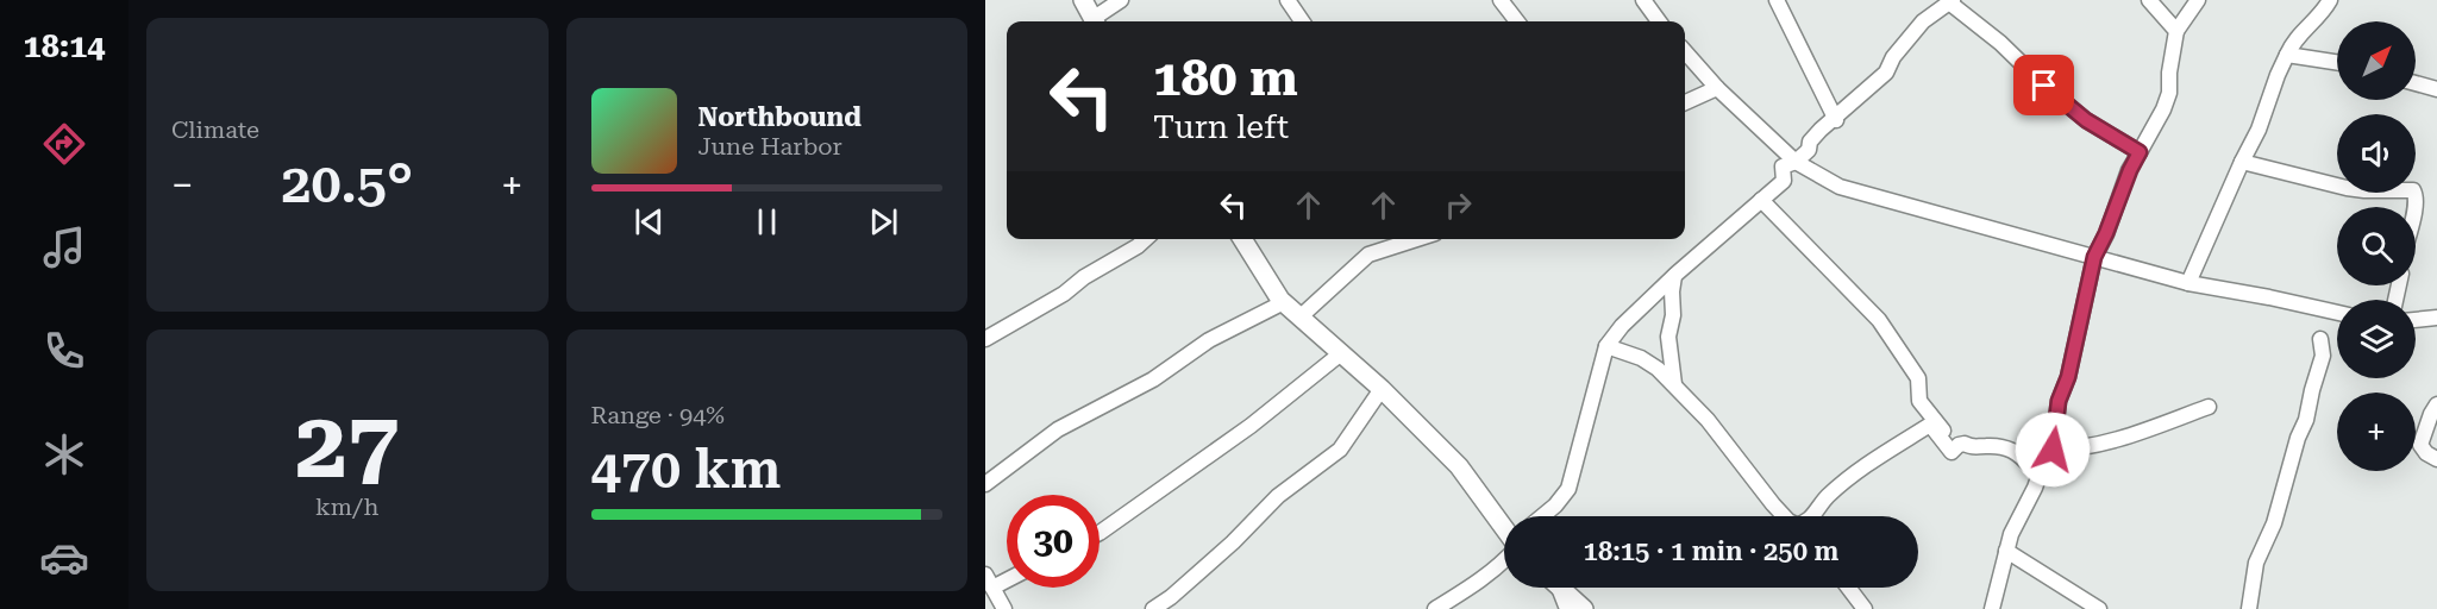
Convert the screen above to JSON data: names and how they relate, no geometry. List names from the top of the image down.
{
  "north": "top right",
  "page": {
    "tabs": "18:14",
    "tile": [
      "Climate",
      ["27", "km/h"],
      ["Range · 94%", "470 km"]
    ],
    "map_buttons": "+",
    "turn": ["180 m", "Turn left"],
    "song": ["Northbound", "June Harbor"],
    "heat": ["−", "20.5°", "+"],
    "limit": "30",
    "trip": "18:15 · 1 min · 250 m"
  }
}
